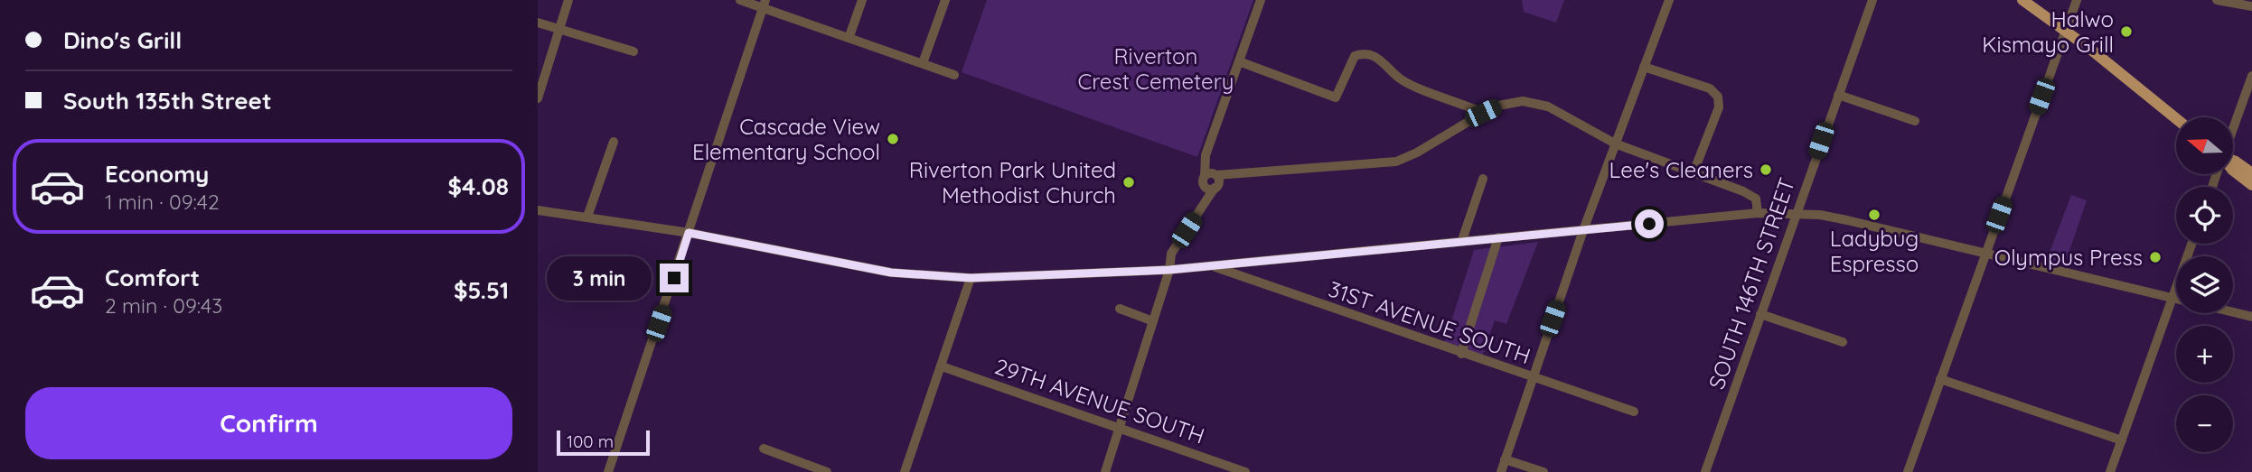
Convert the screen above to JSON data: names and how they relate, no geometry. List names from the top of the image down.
{
  "streets": {
    "street": ["SOUTH 146TH STREET", "31ST AVENUE SOUTH", "29TH AVENUE SOUTH"]
  },
  "parks": ["Riverton Crest Cemetery"],
  "places": [
    "Halwo Kismayo Grill",
    "Cascade View Elementary School",
    "Lee's Cleaners",
    "Riverton Park United Methodist Church",
    "Ladybug Espresso",
    "Olympus Press"
  ],
  "scale_bar": "100 m",
  "north": "left",
  "page": {
    "banner": ["Dino's Grill", "South 135th Street"],
    "map_buttons": ["+", "−"],
    "list": [
      {
        "name": "Economy",
        "note": "1 min · 09:42",
        "value": "$4.08"
      },
      {
        "name": "Comfort",
        "note": "2 min · 09:43",
        "value": "$5.51"
      }
    ],
    "bubble": "3 min",
    "buttons": "Confirm",
    "scale": "100 m"
  }
}
